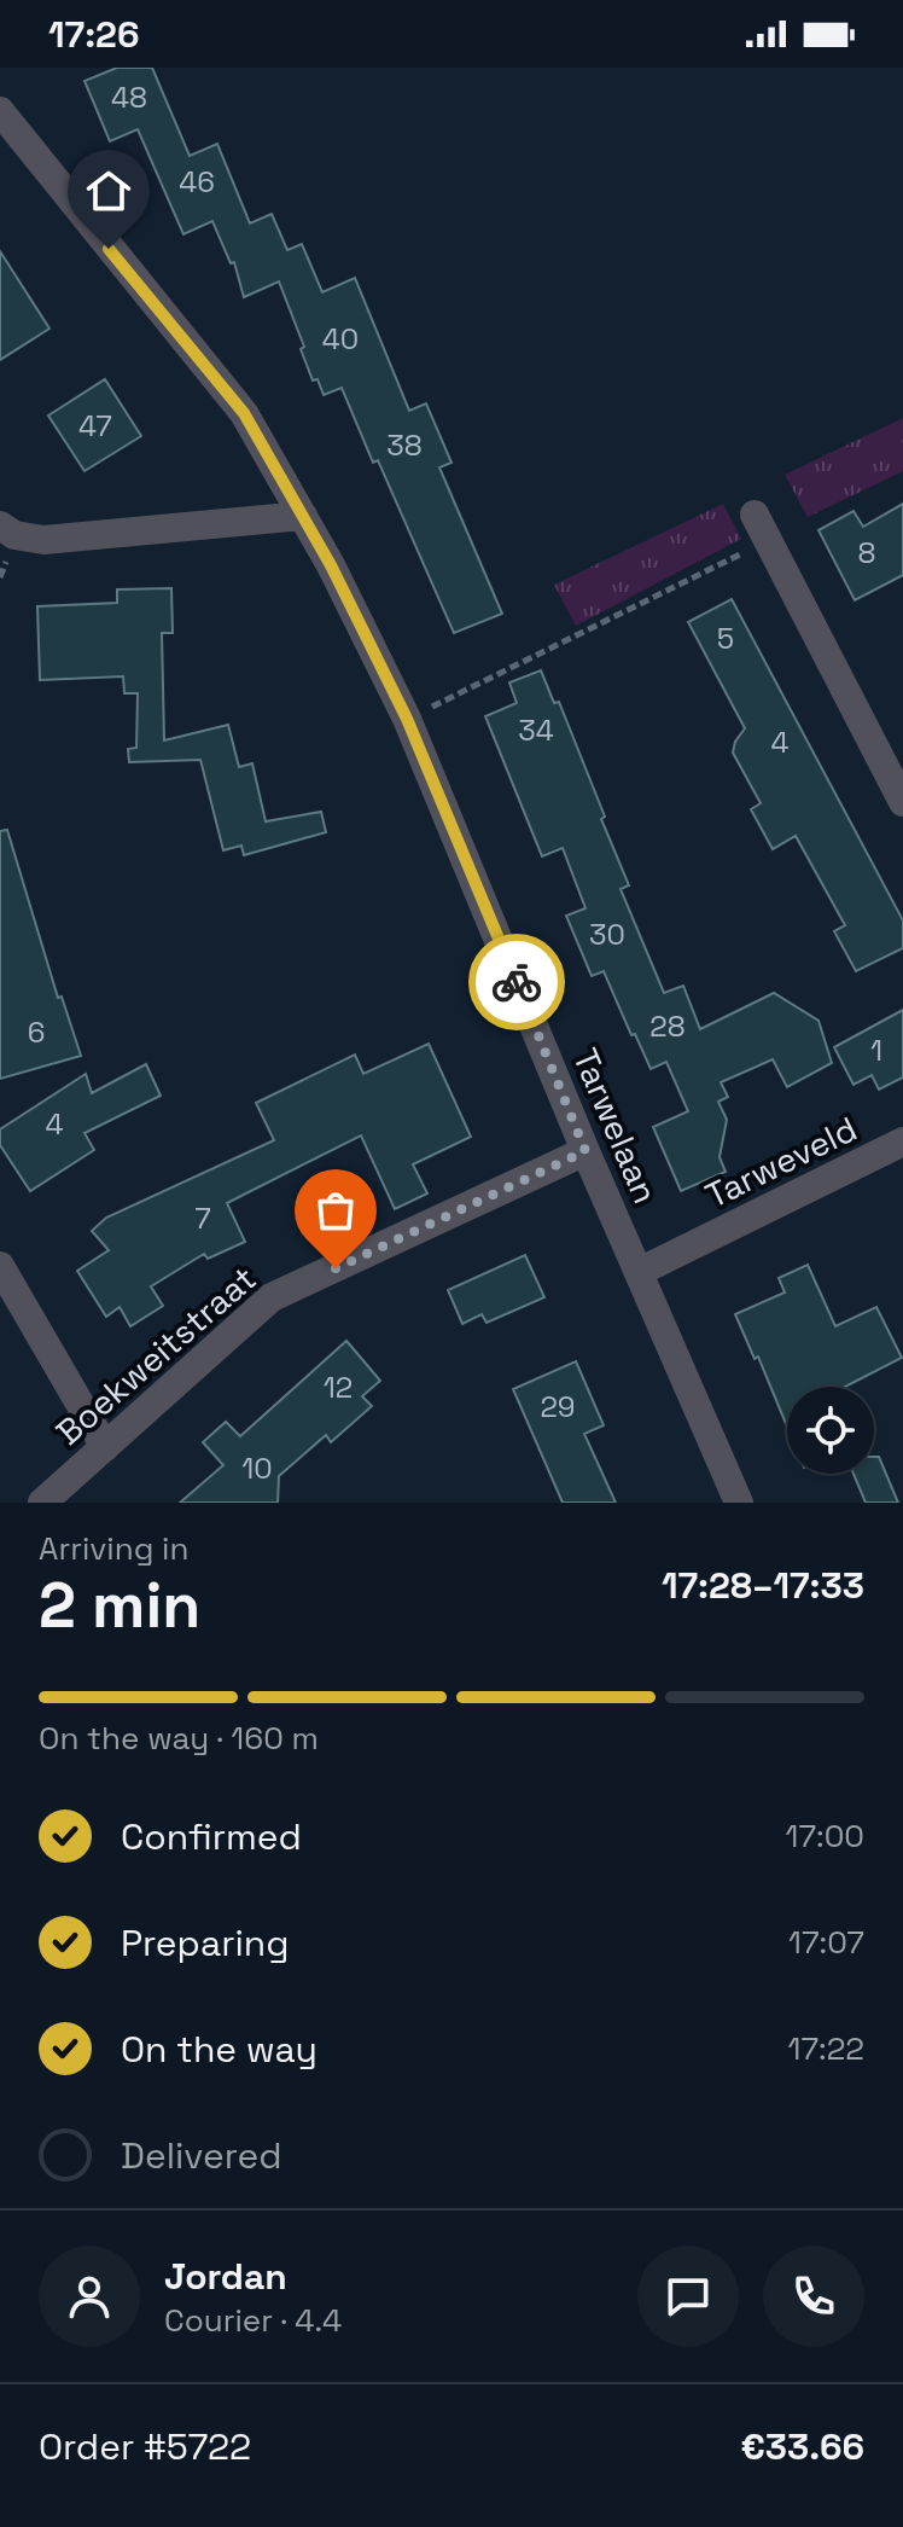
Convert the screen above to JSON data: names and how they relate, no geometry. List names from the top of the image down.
{
  "streets": {
    "street": ["Tarwelaan", "Tarweveld", "Boekweitstraat"]
  },
  "crossings": [
    ["Tarwelaan", "Tarweveld"],
    ["Tarwelaan", "Boekweitstraat"]
  ],
  "house_numbers": [
    "48",
    "46",
    "40",
    "47",
    "38",
    "8",
    "5",
    "34",
    "4",
    "30",
    "28",
    "6",
    "1",
    "4",
    "7",
    "12",
    "29",
    "10"
  ],
  "page": {
    "status": "17:26",
    "heading": ["2 min", "Arriving in", "17:28–17:33"],
    "panel": [
      "Jordan",
      "Courier · 4.4",
      "Order #5722",
      "€33.66"
    ],
    "bar": "On the way · 160 m",
    "list": [
      ["Confirmed", "17:00"],
      ["Preparing", "17:07"],
      ["On the way", "17:22"],
      "Delivered"
    ]
  }
}
